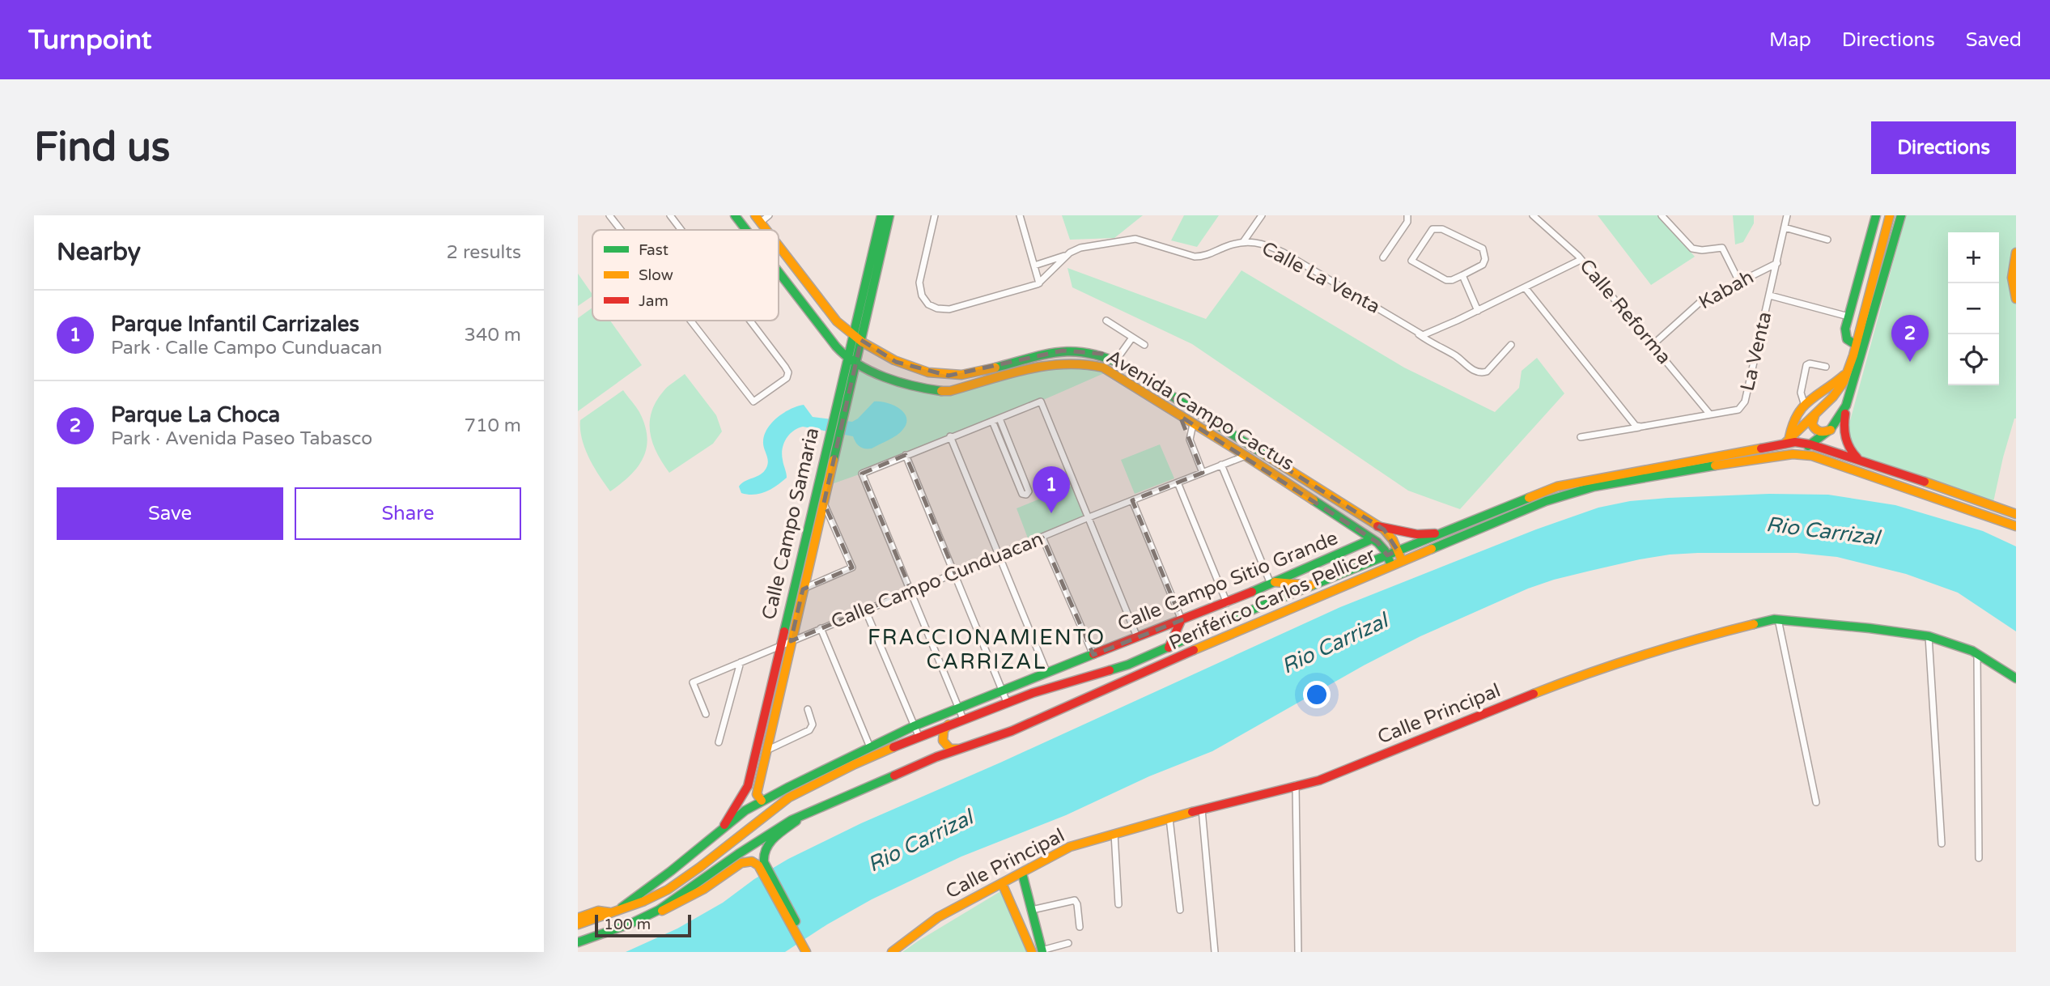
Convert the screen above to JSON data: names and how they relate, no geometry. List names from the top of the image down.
{
  "streets": {
    "main road": [
      "Avenida Campo Cactus",
      "Calle Campo Samaria",
      "Calle Campo Sitio Grande",
      "Periférico Carlos Pellicer",
      "Calle Principal"
    ],
    "street": [
      "Calle La Venta",
      "Kabah",
      "Calle Reforma",
      "La Venta",
      "Calle Campo Cunduacan"
    ]
  },
  "crossings": [
    ["Kabah", "Calle Reforma"],
    ["Kabah", "La Venta"],
    ["Calle Reforma", "La Venta"],
    ["Avenida Campo Cactus", "Calle Campo Samaria"],
    ["Avenida Campo Cactus", "Calle Campo Cunduacan"],
    ["Avenida Campo Cactus", "Calle Campo Sitio Grande"],
    ["Avenida Campo Cactus", "Periférico Carlos Pellicer"],
    ["Calle Campo Samaria", "Calle Campo Cunduacan"],
    ["Calle Campo Samaria", "Calle Campo Sitio Grande"]
  ],
  "districts": ["FRACCIONAMIENTO CARRIZAL"],
  "water": ["Rio Carrizal"],
  "legend": ["Fast", "Slow", "Jam"],
  "scale_bar": "100 m",
  "page": {
    "header": "Turnpoint",
    "nav": ["Map", "Directions", "Saved"],
    "buttons": [
      "Directions",
      ["Save", "Share"]
    ],
    "title": "Find us",
    "heading": ["Nearby", "2 results"],
    "map_buttons": ["+", "−"],
    "list": [
      {
        "mark": "1",
        "name": "Parque Infantil Carrizales",
        "note": "Park · Calle Campo Cunduacan",
        "value": "340 m"
      },
      {
        "mark": "2",
        "name": "Parque La Choca",
        "note": "Park · Avenida Paseo Tabasco",
        "value": "710 m"
      }
    ],
    "pins": ["2", "1"],
    "scale": "100 m"
  }
}
